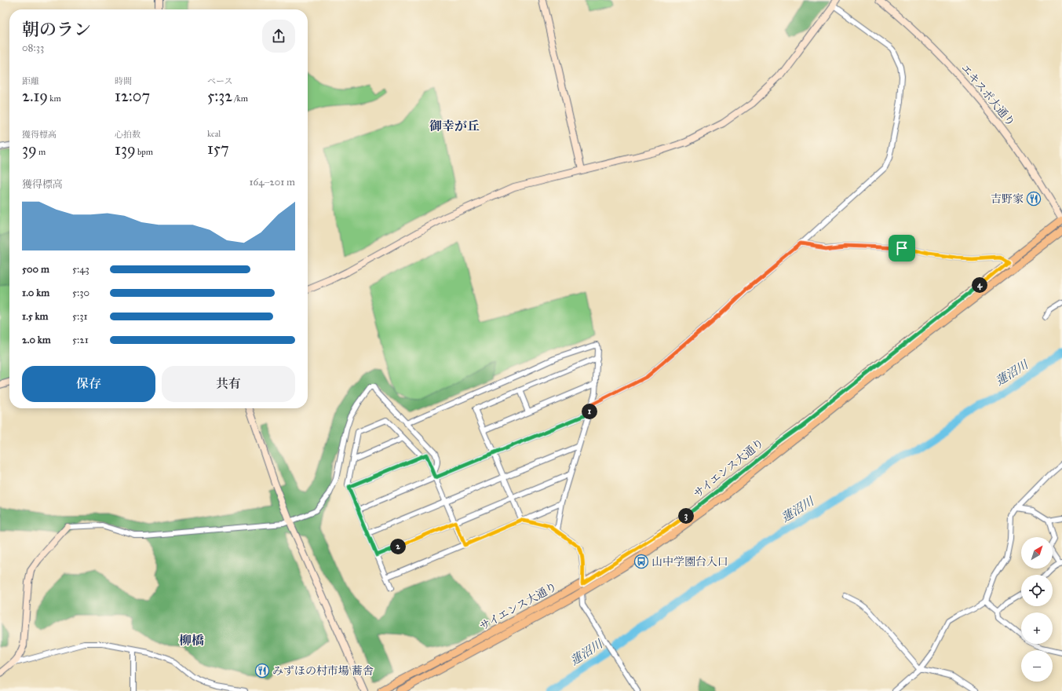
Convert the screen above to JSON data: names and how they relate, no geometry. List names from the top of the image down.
{
  "streets": {
    "main road": ["サイエンス大通り"],
    "street": ["エキスポ大通り"]
  },
  "crossings": [
    ["エキスポ大通り", "サイエンス大通り"]
  ],
  "districts": ["御幸が丘", "柳橋"],
  "water": ["蓮沼川"],
  "places": {
    "restaurant": ["吉野家", "みずほの村市場 蕎舎"],
    "bus stop": ["山中学園台入口"]
  },
  "north": "top right",
  "page": {
    "heading": ["朝のラン", "08:33"],
    "stats": [
      ["距離", "2.19 km"],
      ["時間", "12:07"],
      ["ペース", "5:32 /km"],
      ["獲得標高", "39 m"],
      ["心拍数", "139 bpm"],
      ["kcal", "157"]
    ],
    "chart": ["獲得標高", "164–201 m"],
    "list": [
      {
        "name": "500 m",
        "note": "5:43"
      },
      {
        "name": "1.0 km",
        "note": "5:30"
      },
      {
        "name": "1.5 km",
        "note": "5:31"
      },
      {
        "name": "2.0 km",
        "note": "5:21"
      }
    ],
    "pins": [
      "4",
      "1",
      "3",
      "2"
    ],
    "buttons": ["保存", "共有"],
    "map_buttons": ["+", "−"]
  }
}
